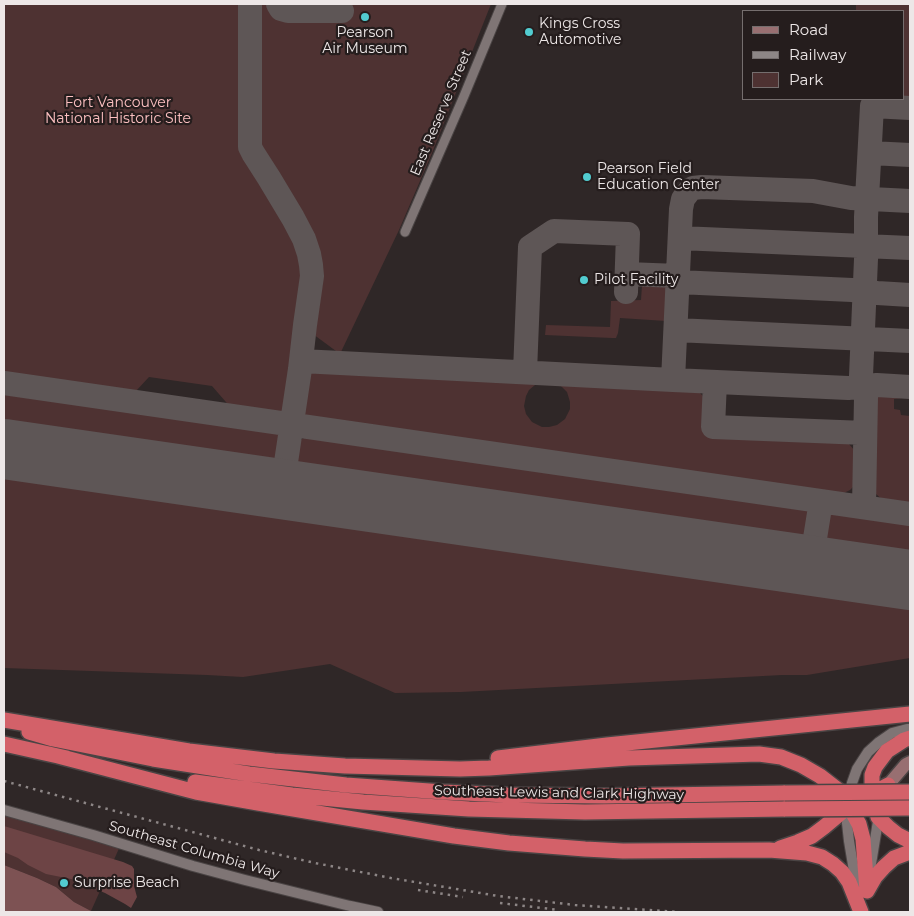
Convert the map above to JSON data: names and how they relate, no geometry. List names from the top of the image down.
{
  "streets": {
    "highway": ["Southeast Lewis and Clark Highway"],
    "street": ["East Reserve Street", "Southeast Columbia Way"]
  },
  "parks": ["Fort Vancouver National Historic Site"],
  "places": [
    "Pearson Air Museum",
    "Kings Cross Automotive",
    "Pearson Field Education Center",
    "Pilot Facility",
    "Surprise Beach"
  ],
  "legend": ["Road", "Railway", "Park"]
}
